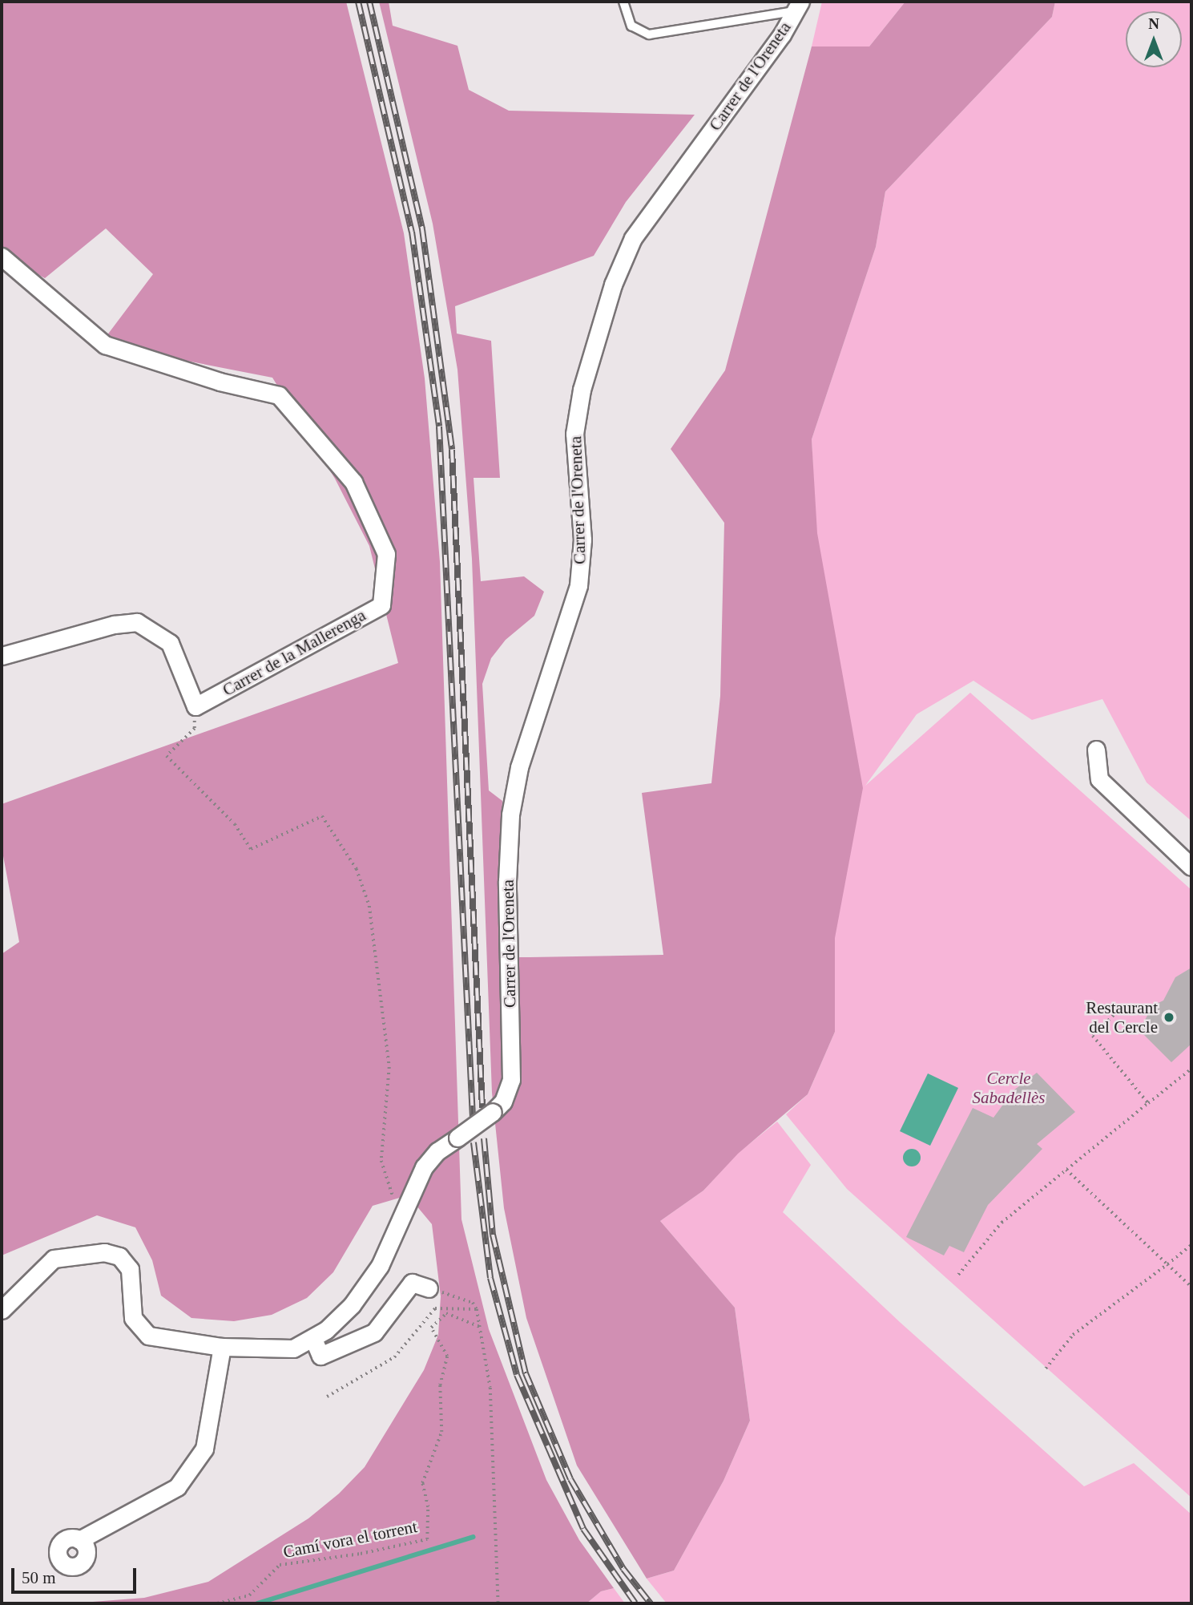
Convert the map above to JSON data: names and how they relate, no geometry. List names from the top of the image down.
{
  "streets": {
    "street": ["Carrer de l'Oreneta", "Carrer de la Mallerenga"],
    "path": ["Camí vora el torrent"]
  },
  "parks": ["Cercle Sabadellès"],
  "places": ["Restaurant del Cercle"],
  "scale_bar": "50 m",
  "north": "top"
}
